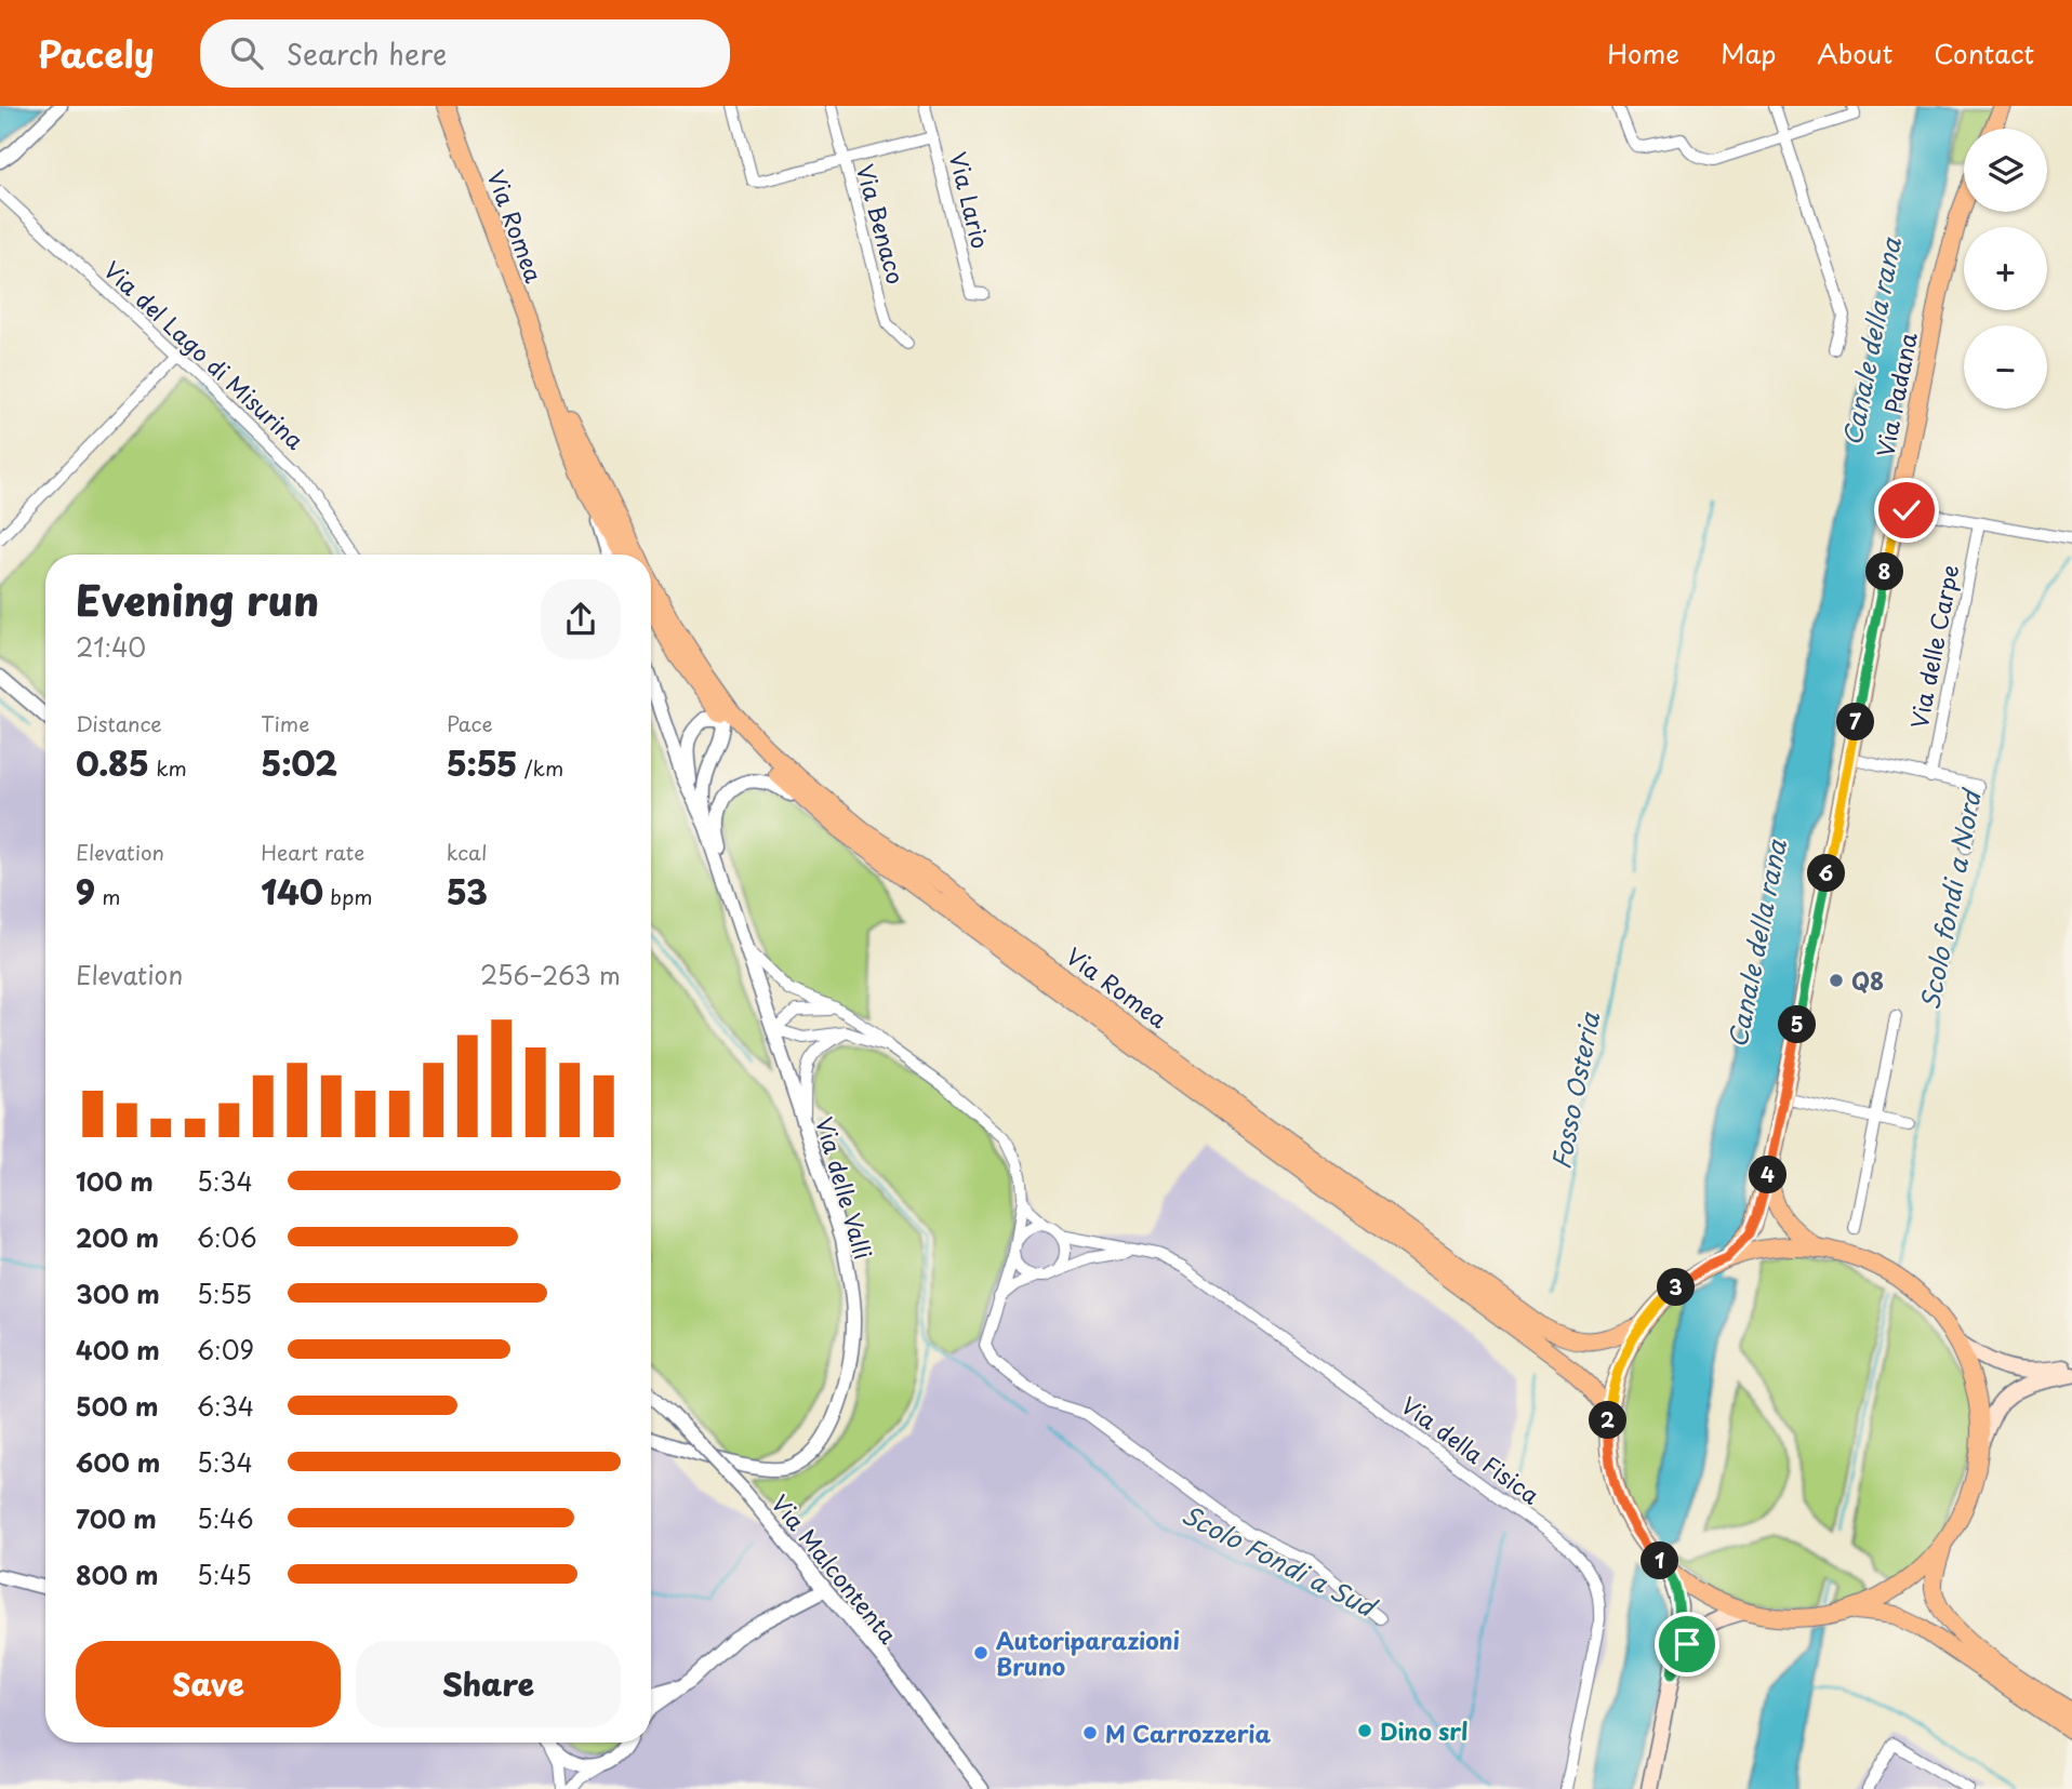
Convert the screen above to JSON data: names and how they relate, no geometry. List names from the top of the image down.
{
  "streets": {
    "main road": ["Via Romea", "Via Padana"],
    "street": [
      "Via Lario",
      "Via Benaco",
      "Via del Lago di Misurina",
      "Via delle Carpe",
      "Via delle Valli",
      "Via della Fisica",
      "Via Malcontenta"
    ]
  },
  "crossings": [
    ["Via Romea", "Via delle Valli"]
  ],
  "water": [
    "Canale della rana",
    "Scolo fondi a Nord",
    "Fosso Osteria",
    "Scolo Fondi a Sud"
  ],
  "places": [
    "Q8",
    "Autoriparazioni Bruno",
    "Dino srl",
    "M Carrozzeria"
  ],
  "page": {
    "header": "Pacely",
    "search": "Search here",
    "nav": [
      "Home",
      "Map",
      "About",
      "Contact"
    ],
    "map_buttons": ["+", "−"],
    "pins": [
      "8",
      "7",
      "6",
      "5",
      "4",
      "3",
      "2",
      "1"
    ],
    "heading": ["Evening run", "21:40"],
    "stats": [
      ["Distance", "0.85 km"],
      ["Time", "5:02"],
      ["Pace", "5:55 /km"],
      ["Elevation", "9 m"],
      ["Heart rate", "140 bpm"],
      ["kcal", "53"]
    ],
    "chart": ["Elevation", "256–263 m"],
    "list": [
      {
        "name": "100 m",
        "note": "5:34"
      },
      {
        "name": "200 m",
        "note": "6:06"
      },
      {
        "name": "300 m",
        "note": "5:55"
      },
      {
        "name": "400 m",
        "note": "6:09"
      },
      {
        "name": "500 m",
        "note": "6:34"
      },
      {
        "name": "600 m",
        "note": "5:34"
      },
      {
        "name": "700 m",
        "note": "5:46"
      },
      {
        "name": "800 m",
        "note": "5:45"
      }
    ],
    "buttons": ["Save", "Share"]
  }
}
